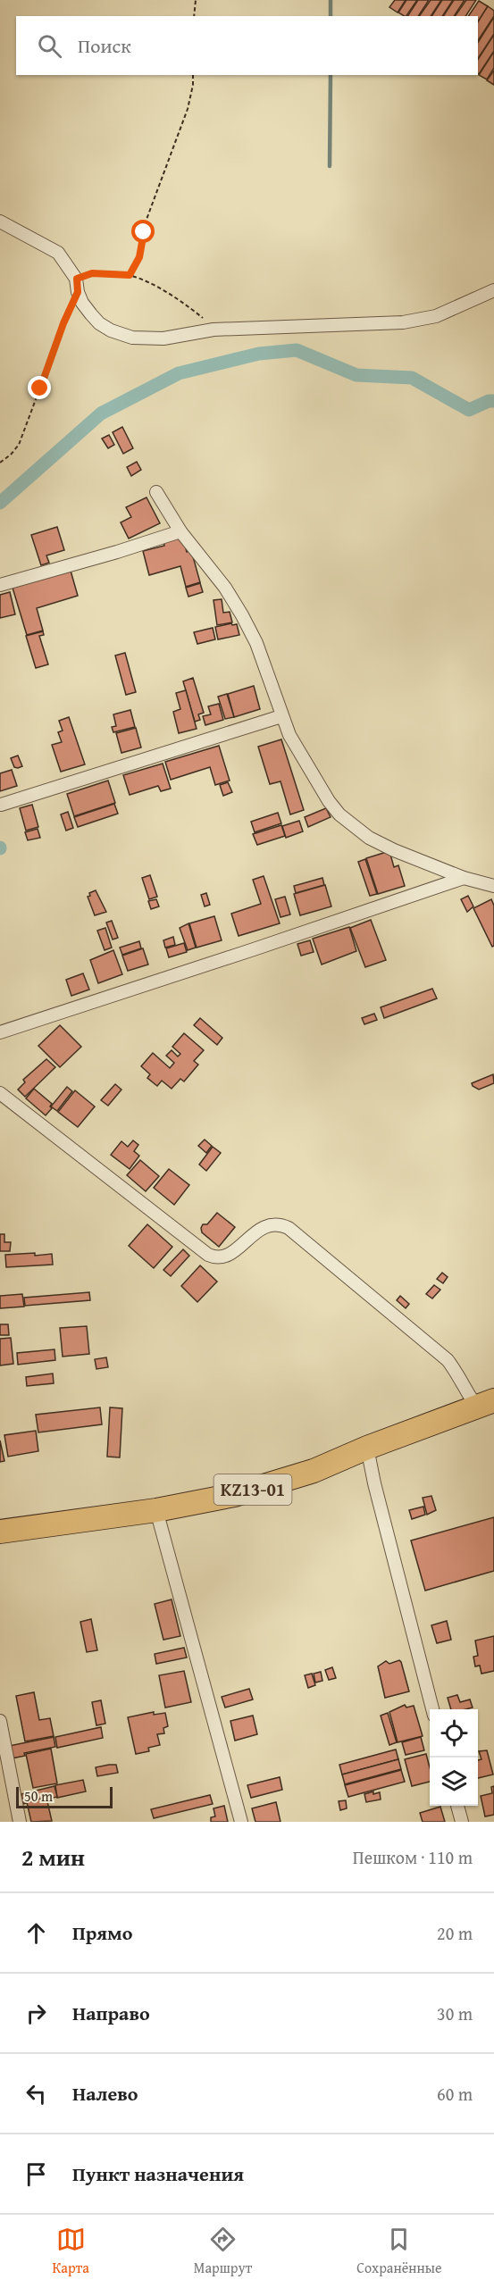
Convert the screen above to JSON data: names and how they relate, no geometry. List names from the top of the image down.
{
  "streets": {
    "highway": ["KZ13-01"]
  },
  "scale_bar": "50 m",
  "page": {
    "search": "Поиск",
    "scale": "50 m",
    "heading": ["2 мин", "Пешком · 110 m"],
    "list": [
      ["Прямо", "20 m"],
      ["Направо", "30 m"],
      ["Налево", "60 m"],
      "Пункт назначения"
    ],
    "nav": ["Карта", "Маршрут", "Сохранённые"]
  }
}
